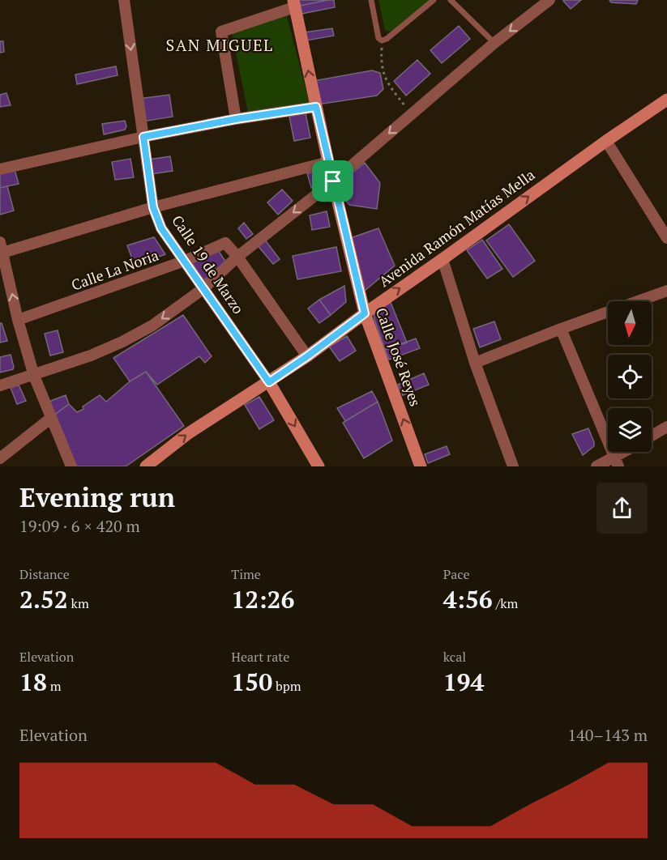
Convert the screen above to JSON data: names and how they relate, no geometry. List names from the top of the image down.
{
  "streets": {
    "main road": ["Avenida Ramón Matías Mella", "Calle 19 de Marzo", "Calle José Reyes"],
    "street": ["Calle La Noria"]
  },
  "crossings": [
    ["Avenida Ramón Matías Mella", "Calle 19 de Marzo"],
    ["Avenida Ramón Matías Mella", "Calle La Noria"],
    ["Avenida Ramón Matías Mella", "Calle José Reyes"],
    ["Calle 19 de Marzo", "Calle La Noria"]
  ],
  "one_way": ["Avenida Ramón Matías Mella", "Calle 19 de Marzo", "Calle José Reyes"],
  "districts": ["SAN MIGUEL"],
  "north": "bottom",
  "page": {
    "heading": ["Evening run", "19:09 · 6 × 420 m"],
    "stats": [
      ["Distance", "2.52 km"],
      ["Time", "12:26"],
      ["Pace", "4:56 /km"],
      ["Elevation", "18 m"],
      ["Heart rate", "150 bpm"],
      ["kcal", "194"]
    ],
    "chart": ["Elevation", "140–143 m"]
  }
}
